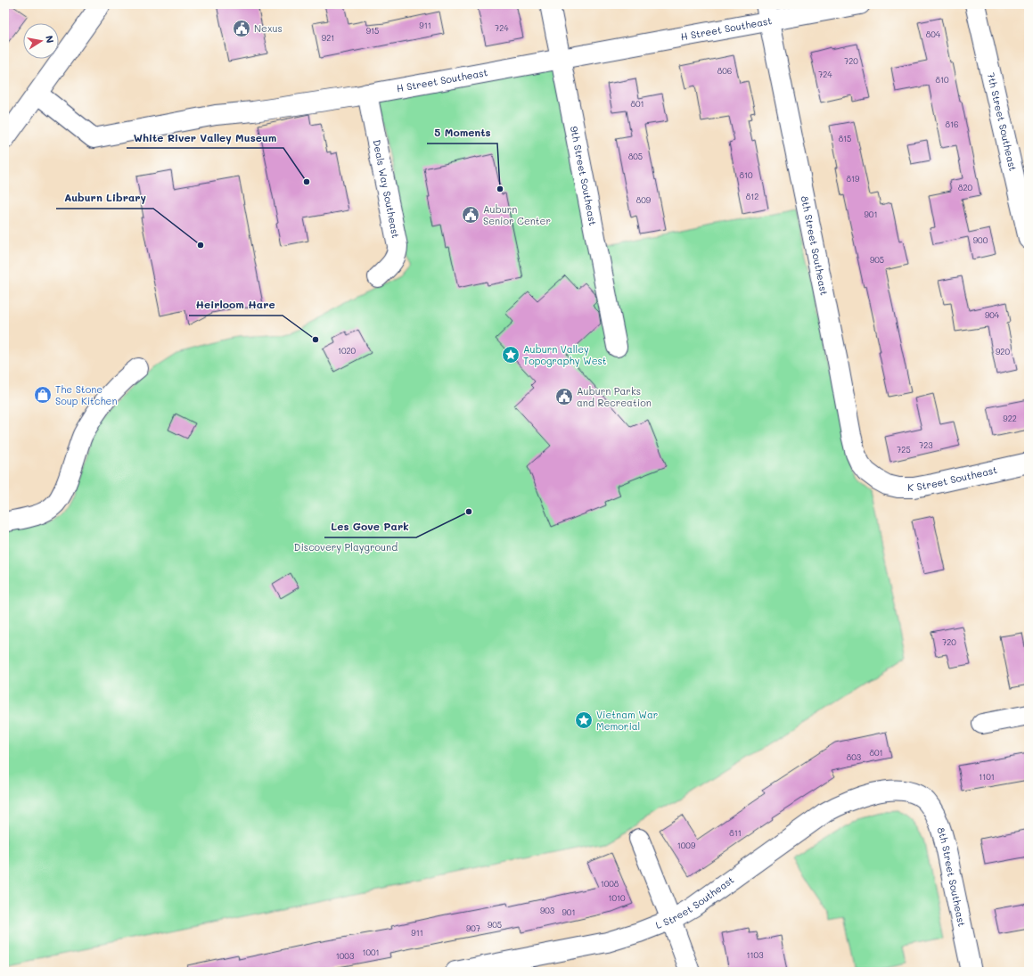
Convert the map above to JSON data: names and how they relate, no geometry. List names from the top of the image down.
{
  "streets": {
    "street": [
      "H Street Southeast",
      "7th Street Southeast",
      "9th Street Southeast",
      "Deals Way Southeast",
      "8th Street Southeast",
      "K Street Southeast",
      "L Street Southeast"
    ]
  },
  "crossings": [
    ["H Street Southeast", "9th Street Southeast"],
    ["H Street Southeast", "Deals Way Southeast"],
    ["H Street Southeast", "8th Street Southeast"],
    ["8th Street Southeast", "K Street Southeast"],
    ["8th Street Southeast", "L Street Southeast"]
  ],
  "parks": ["Discovery Playground"],
  "places": {
    "public building": ["Nexus", "Auburn Senior Center", "Auburn Parks and Recreation"],
    "other": [
      "White River Valley Museum",
      "5 Moments",
      "Auburn Library",
      "Heirloom Hare",
      "Les Gove Park"
    ],
    "place": ["Auburn Valley Topography West", "Vietnam War Memorial"],
    "shop": ["The Stone Soup Kitchen"]
  },
  "house_numbers": [
    "911",
    "724",
    "915",
    "804",
    "921",
    "720",
    "806",
    "724",
    "810",
    "801",
    "816",
    "815",
    "805",
    "810",
    "819",
    "820",
    "812",
    "809",
    "901",
    "900",
    "905",
    "904",
    "1020",
    "920",
    "922",
    "723",
    "725",
    "720",
    "801",
    "803",
    "1101",
    "811",
    "1009",
    "1008",
    "1010",
    "903",
    "901",
    "905",
    "907",
    "911",
    "1001",
    "1103",
    "1003"
  ],
  "north": "right"
}
